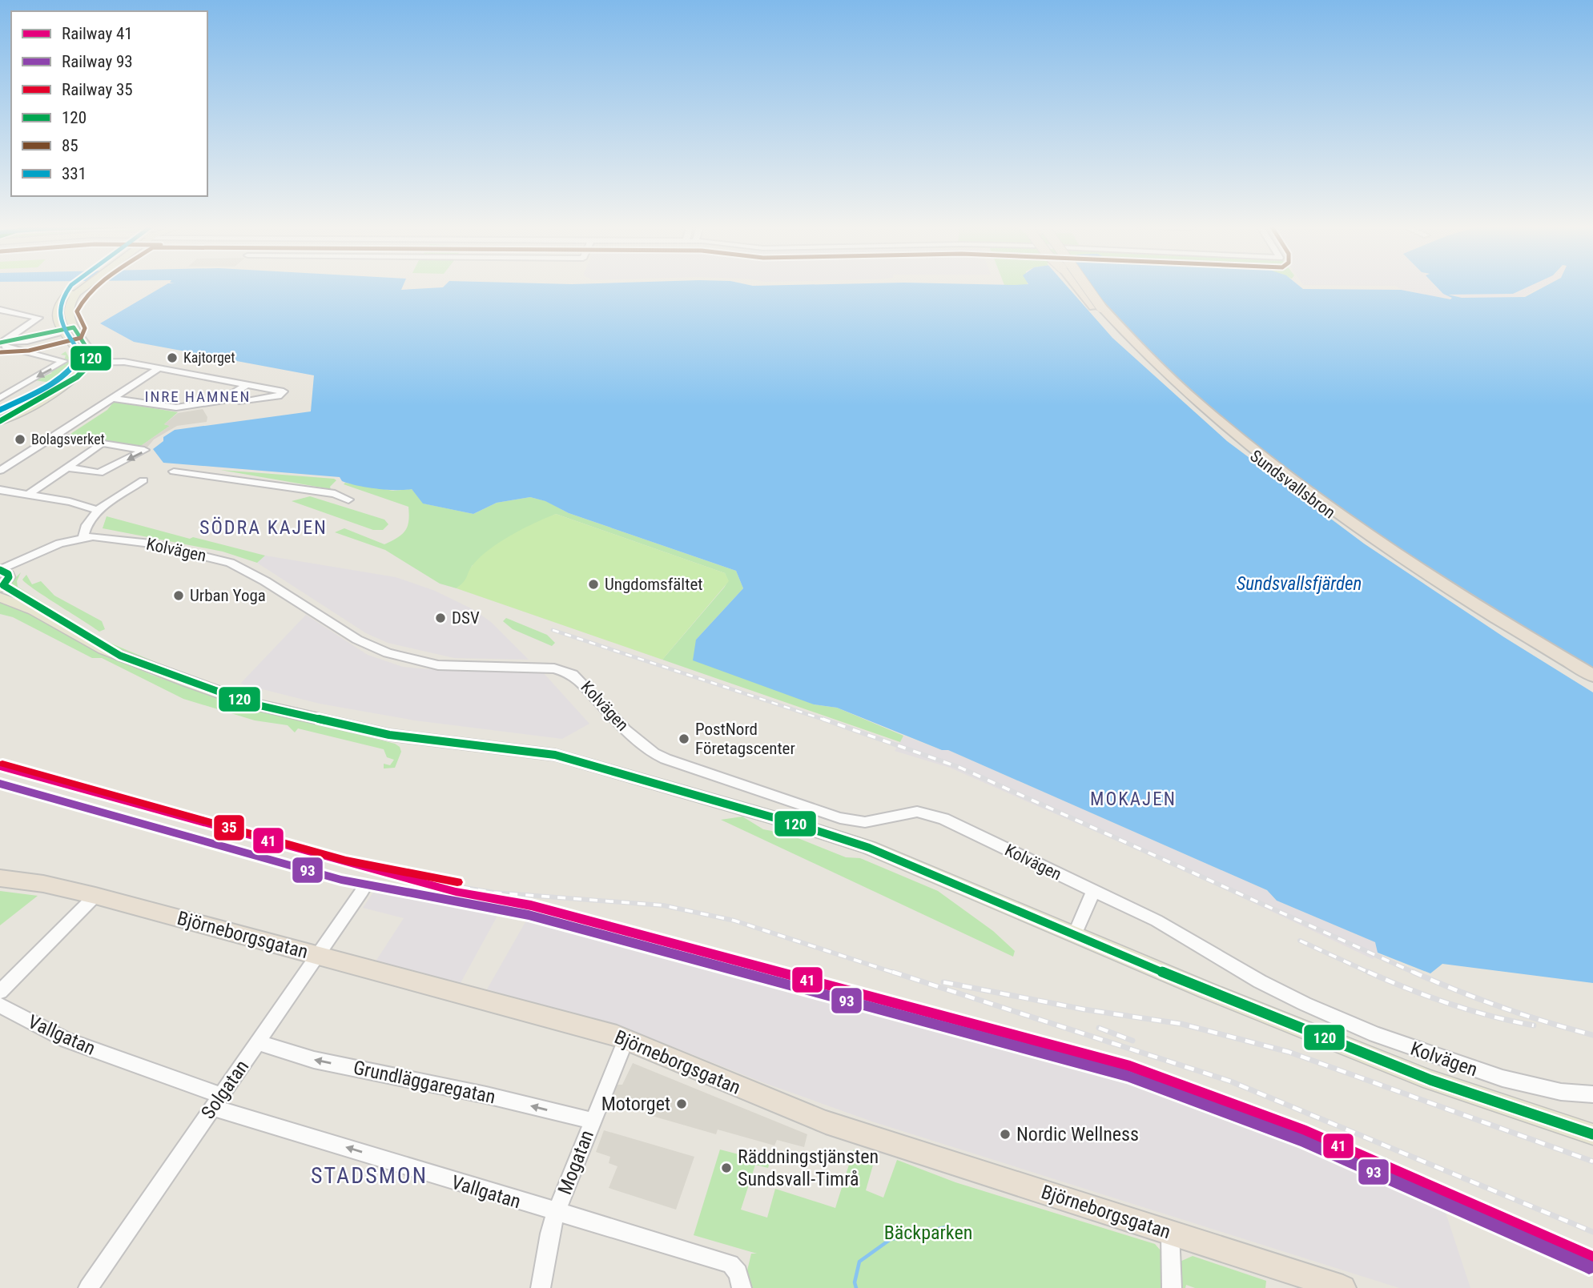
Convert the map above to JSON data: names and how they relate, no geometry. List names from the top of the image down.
{
  "streets": {
    "highway": ["Sundsvallsbron", "Björneborgsgatan"],
    "street": [
      "Kolvägen",
      "Vallgatan",
      "Grundläggaregatan",
      "Solgatan",
      "Mogatan"
    ]
  },
  "crossings": [
    ["Björneborgsgatan", "Solgatan"],
    ["Björneborgsgatan", "Mogatan"],
    ["Vallgatan", "Solgatan"],
    ["Vallgatan", "Mogatan"],
    ["Grundläggaregatan", "Solgatan"],
    ["Grundläggaregatan", "Mogatan"]
  ],
  "one_way": ["Vallgatan", "Grundläggaregatan"],
  "districts": [
    "INRE HAMNEN",
    "SÖDRA KAJEN",
    "MOKAJEN",
    "STADSMON"
  ],
  "water": ["Sundsvallsfjärden"],
  "parks": ["Bäckparken"],
  "places": [
    "Kajtorget",
    "Bolagsverket",
    "Ungdomsfältet",
    "Urban Yoga",
    "DSV",
    "PostNord Företagscenter",
    "Motorget",
    "Nordic Wellness",
    "Räddningstjänsten Sundsvall-Timrå"
  ],
  "lines": [
    "transit line 85",
    "transit line 331",
    "transit line 120",
    "rail line 35",
    "rail line 41",
    "rail line 93"
  ],
  "legend": [
    "Railway 41",
    "Railway 93",
    "Railway 35",
    "120",
    "85",
    "331"
  ]
}
